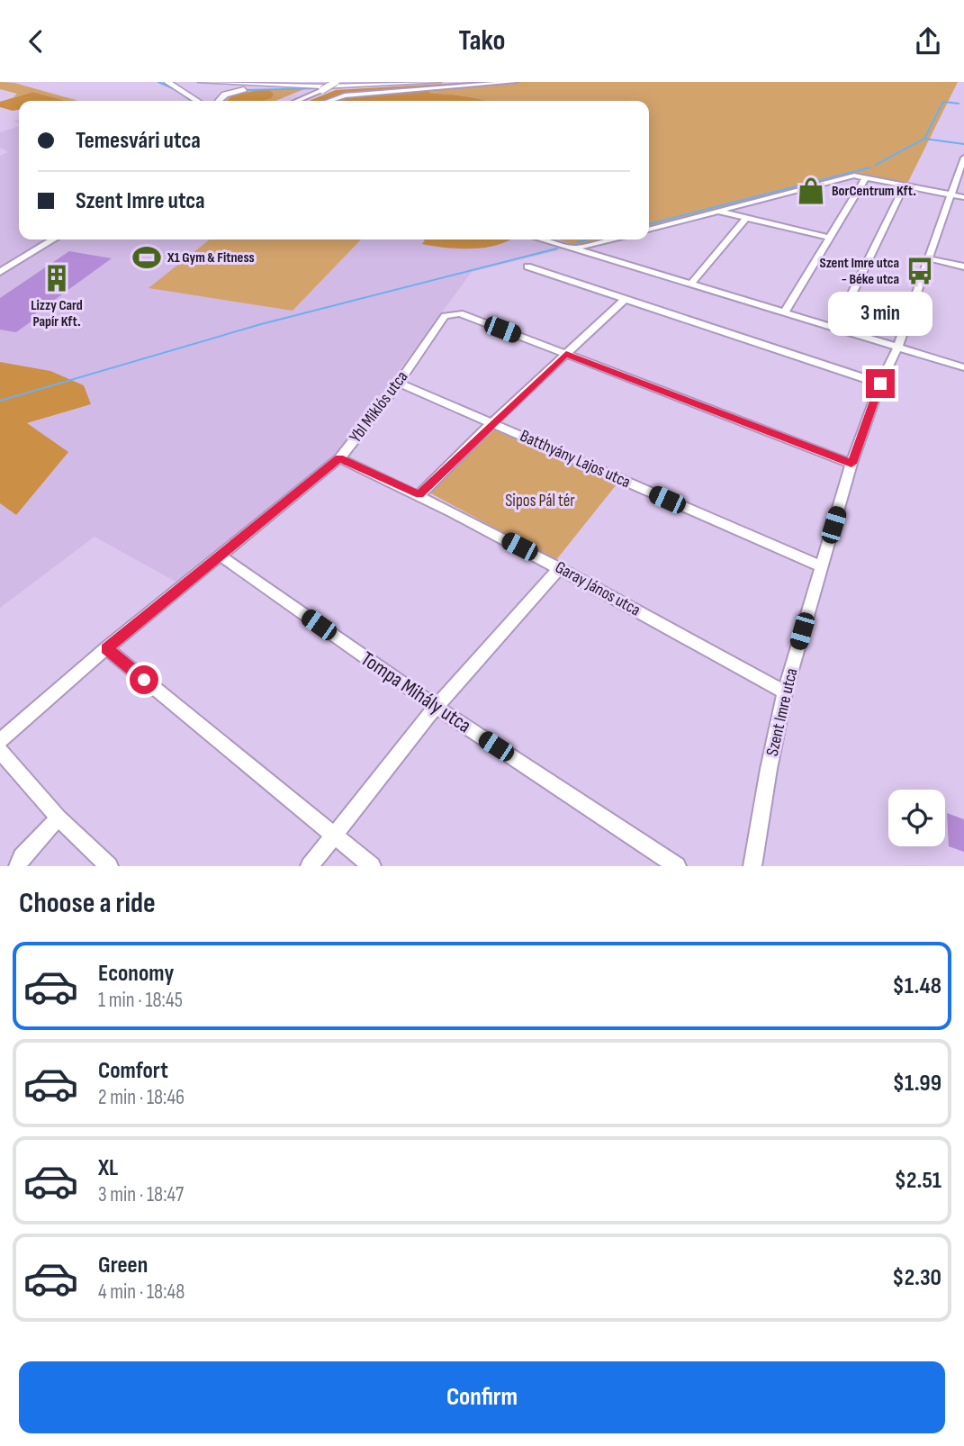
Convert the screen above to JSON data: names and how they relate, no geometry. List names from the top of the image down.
{
  "streets": {
    "street": [
      "Ybl Miklós utca",
      "Batthyány Lajos utca",
      "Garay János utca",
      "Tompa Mihály utca",
      "Szent Imre utca"
    ]
  },
  "crossings": [
    ["Ybl Miklós utca", "Batthyány Lajos utca"],
    ["Ybl Miklós utca", "Garay János utca"],
    ["Ybl Miklós utca", "Tompa Mihály utca"],
    ["Batthyány Lajos utca", "Szent Imre utca"],
    ["Garay János utca", "Szent Imre utca"]
  ],
  "parks": ["Sipos Pál tér"],
  "places": {
    "shop": ["BorCentrum Kft."],
    "sports": ["X1 Gym & Fitness"],
    "bus stop": ["Szent Imre utca - Béke utca"],
    "building": ["Lizzy Card Papír Kft."]
  },
  "page": {
    "header": "Tako",
    "banner": ["Temesvári utca", "Szent Imre utca"],
    "bubble": "3 min",
    "heading": "Choose a ride",
    "list": [
      {
        "name": "Economy",
        "note": "1 min · 18:45",
        "value": "$1.48"
      },
      {
        "name": "Comfort",
        "note": "2 min · 18:46",
        "value": "$1.99"
      },
      {
        "name": "XL",
        "note": "3 min · 18:47",
        "value": "$2.51"
      },
      {
        "name": "Green",
        "note": "4 min · 18:48",
        "value": "$2.30"
      }
    ],
    "buttons": "Confirm"
  }
}
